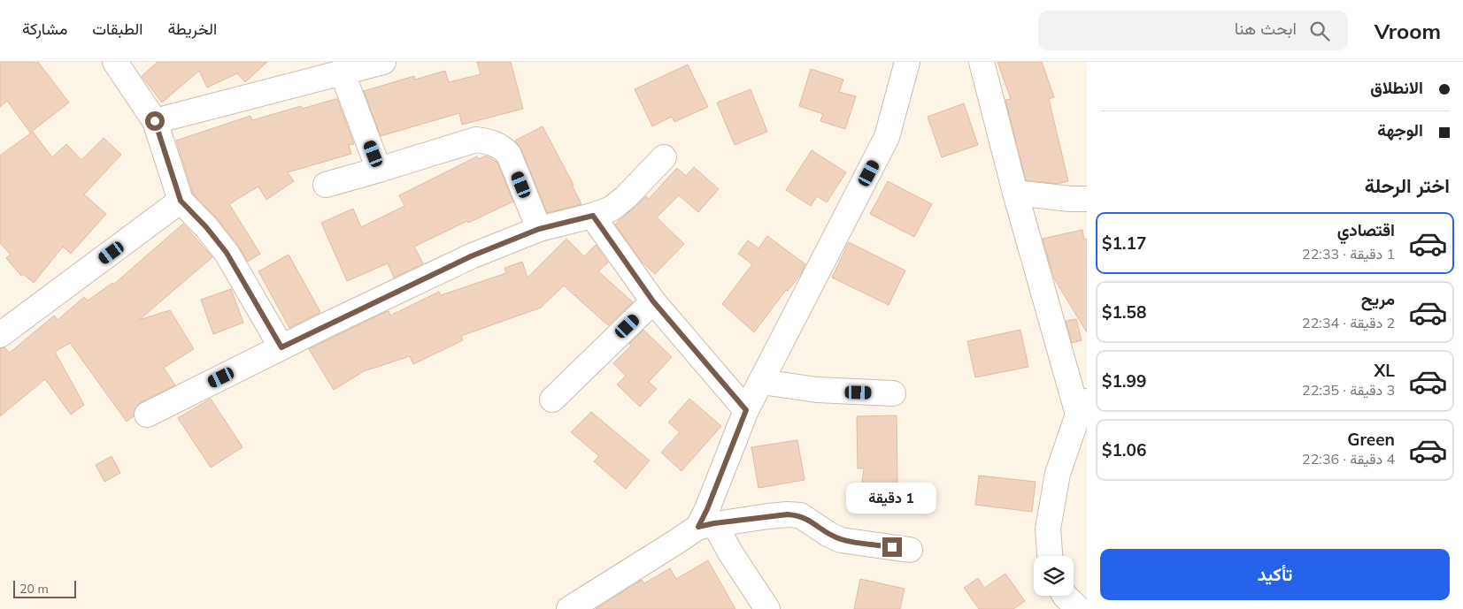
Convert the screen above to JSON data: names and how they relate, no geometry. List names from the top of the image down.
{
  "scale_bar": "20 m",
  "page": {
    "header": "Vroom",
    "search": "ابحث هنا",
    "nav": ["الخريطة", "الطبقات", "مشاركة"],
    "banner": ["الانطلاق", "الوجهة"],
    "heading": "اختر الرحلة",
    "list": [
      {
        "name": "اقتصادي",
        "note": "1 دقيقة · 22:33",
        "value": "$1.17"
      },
      {
        "name": "مريح",
        "note": "2 دقيقة · 22:34",
        "value": "$1.58"
      },
      {
        "name": "XL",
        "note": "3 دقيقة · 22:35",
        "value": "$1.99"
      },
      {
        "name": "Green",
        "note": "4 دقيقة · 22:36",
        "value": "$1.06"
      }
    ],
    "bubble": "1 دقيقة",
    "buttons": "تأكيد",
    "scale": "20 m"
  }
}
